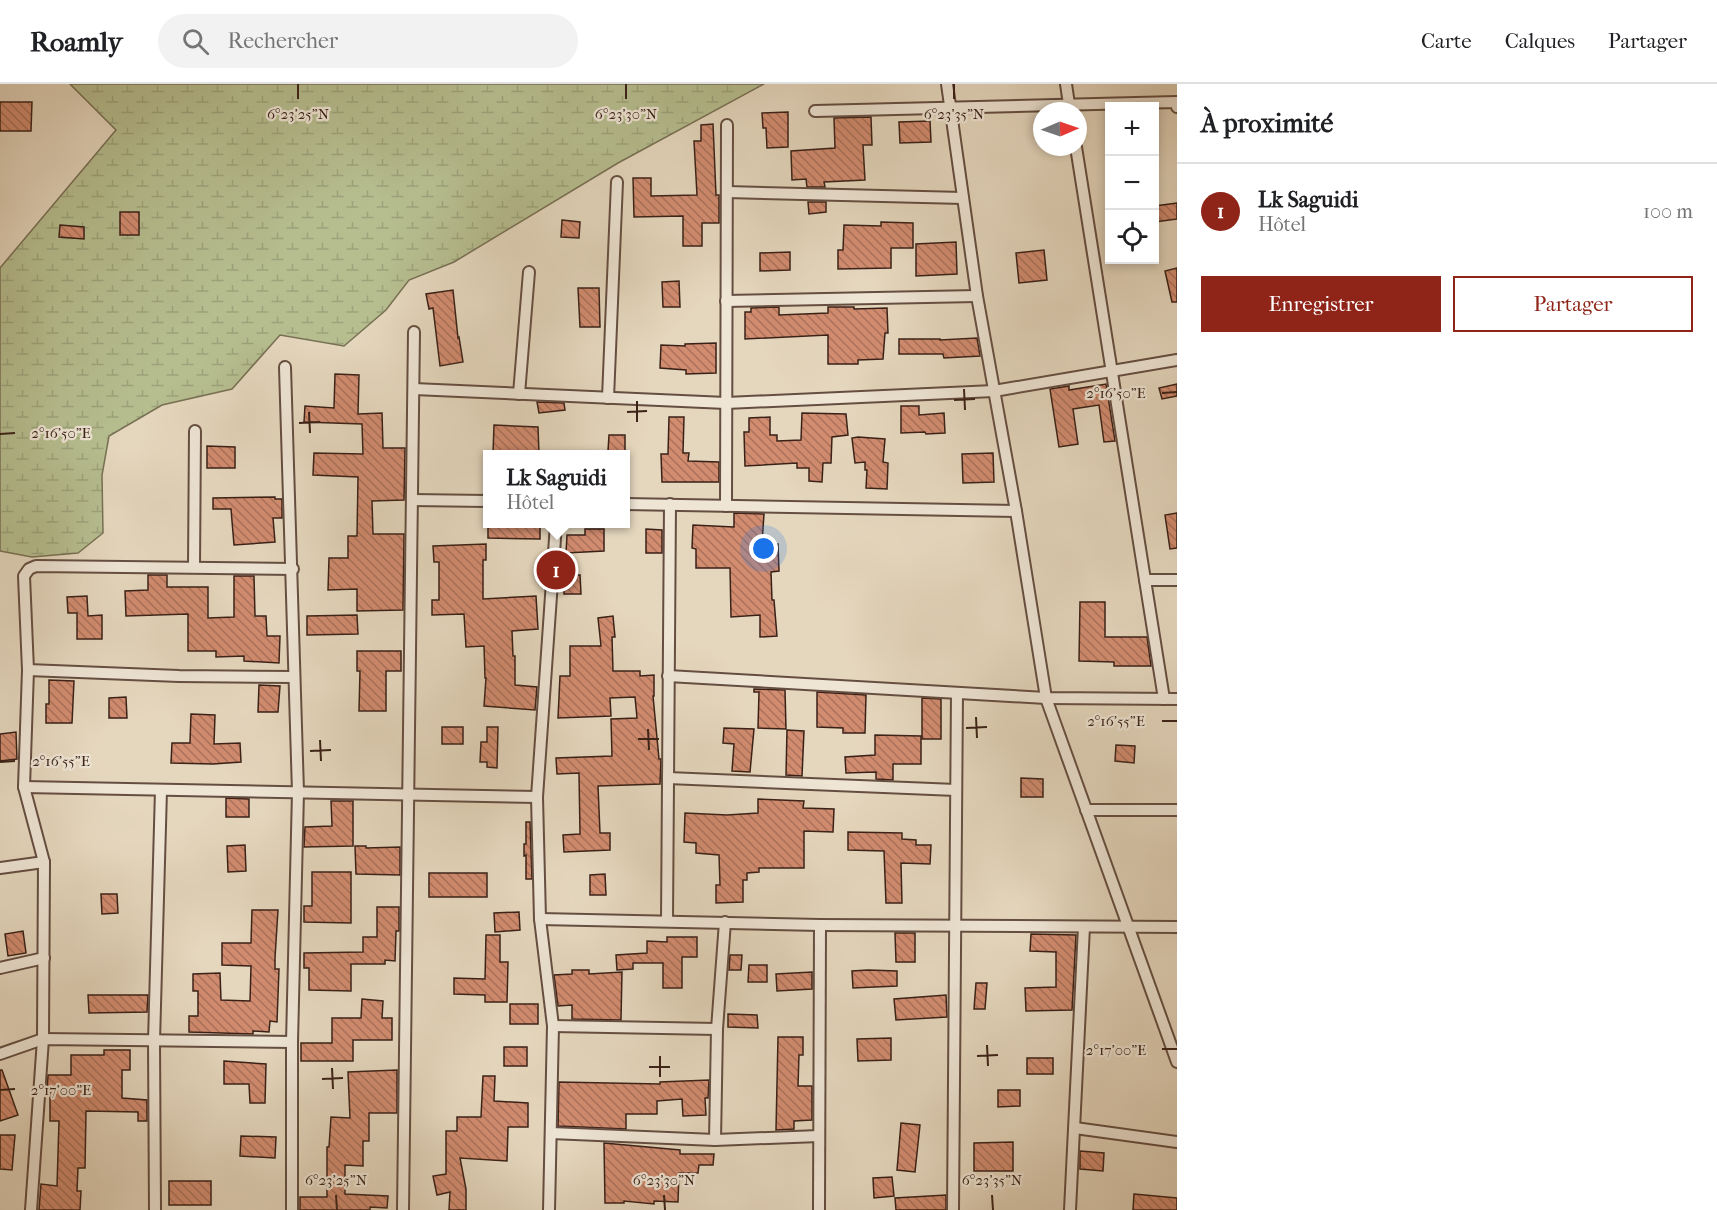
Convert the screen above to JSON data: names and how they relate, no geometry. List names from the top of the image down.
{
  "north": "right",
  "page": {
    "header": "Roamly",
    "search": "Rechercher",
    "nav": ["Carte", "Calques", "Partager"],
    "heading": "À proximité",
    "map_buttons": ["+", "−"],
    "list": [
      {
        "mark": "1",
        "name": "Lk Saguidi",
        "note": "Hôtel",
        "value": "100 m"
      }
    ],
    "buttons": ["Enregistrer", "Partager"],
    "popup": ["Lk Saguidi", "Hôtel"],
    "pins": "1"
  },
  "coordinates": [
    "6°23'25\"N",
    "6°23'30\"N",
    "6°23'35\"N",
    "2°16'50\"E",
    "2°16'55\"E",
    "2°17'00\"E"
  ]
}
